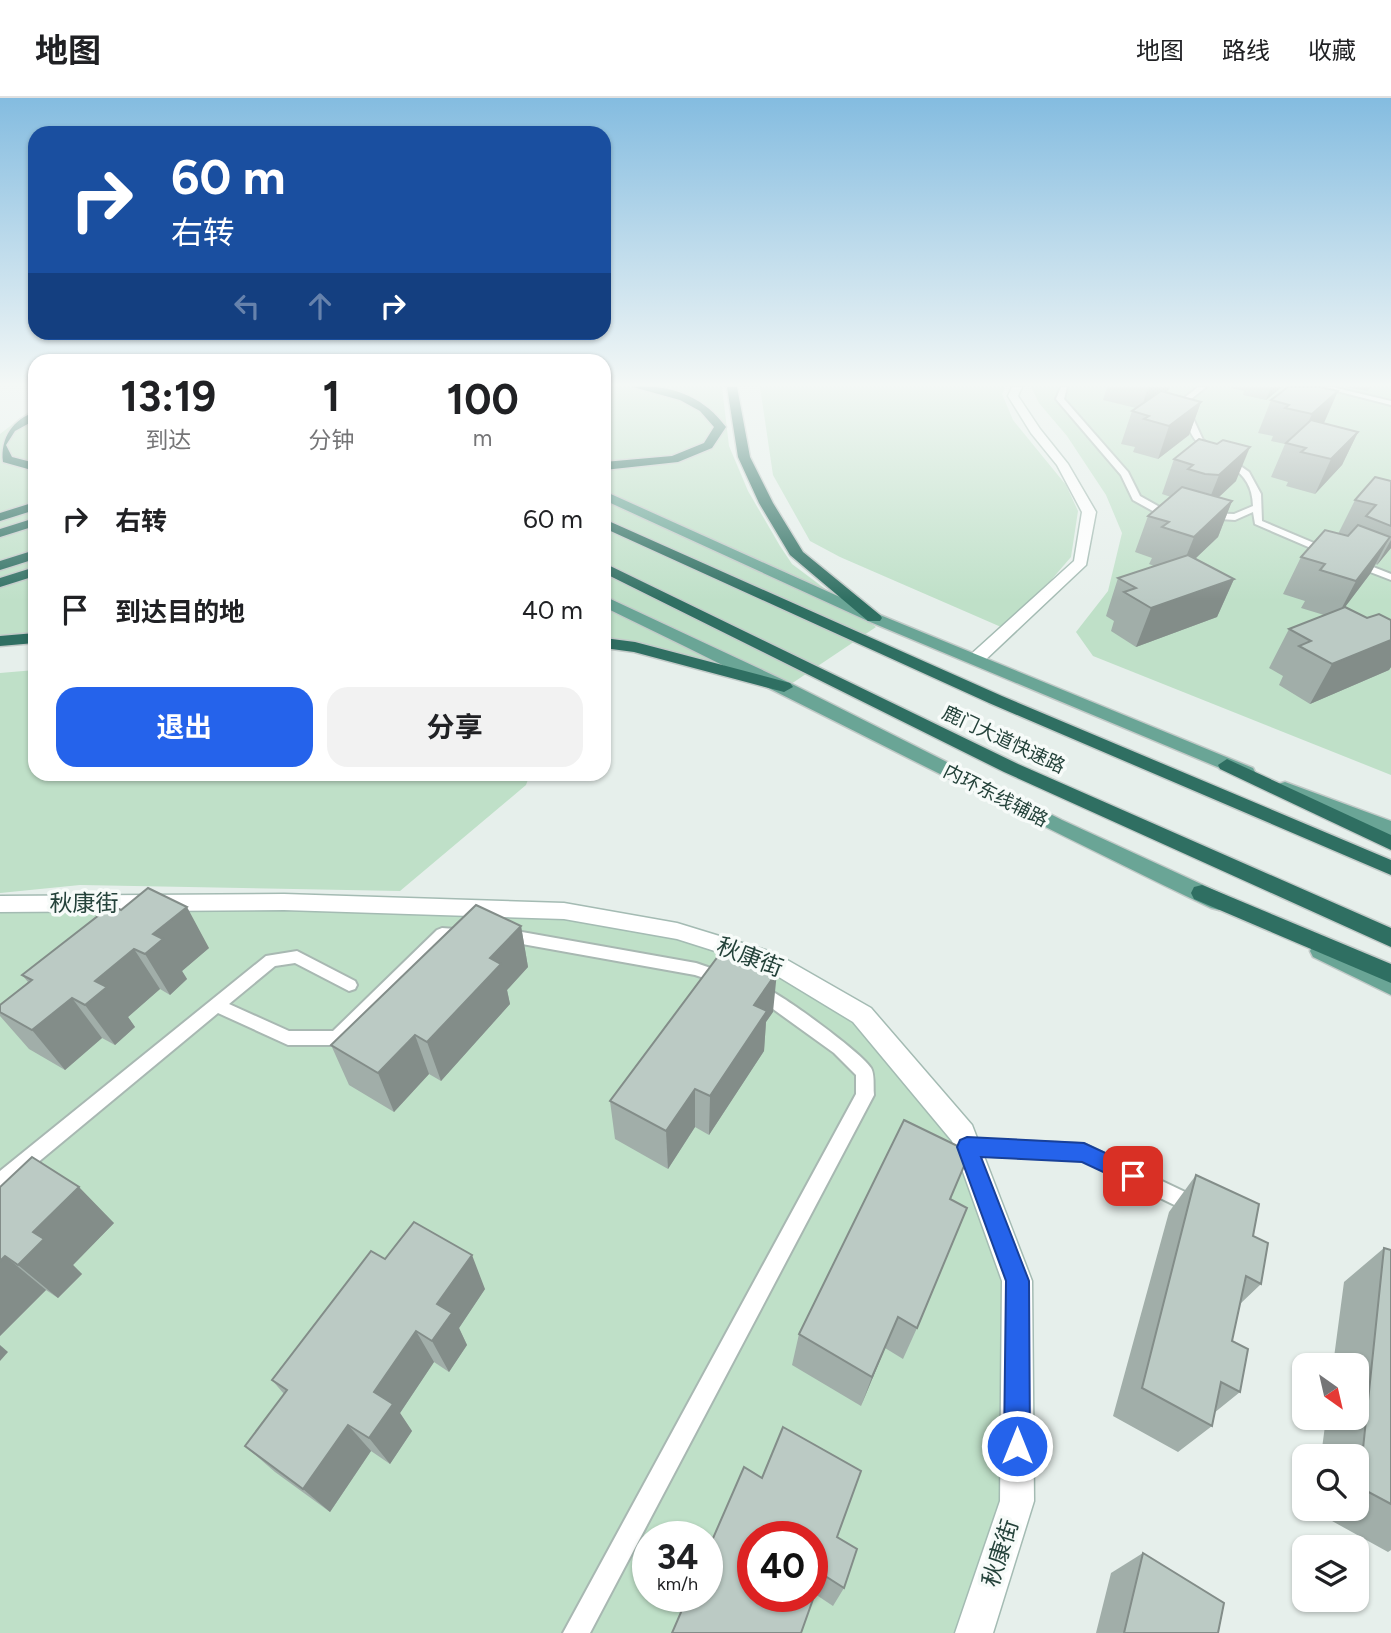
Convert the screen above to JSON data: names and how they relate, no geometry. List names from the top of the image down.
{
  "streets": {
    "highway": ["鹿门大道快速路"],
    "main road": ["内环东线辅路"],
    "street": ["秋康街"]
  },
  "north": "bottom right",
  "page": {
    "header": "地图",
    "nav": ["地图", "路线", "收藏"],
    "turn": ["60 m", "右转"],
    "eta": [
      "13:19",
      "到达",
      "1",
      "分钟",
      "100",
      "m"
    ],
    "list": [
      {
        "name": "右转",
        "value": "60 m"
      },
      {
        "name": "到达目的地",
        "value": "40 m"
      }
    ],
    "buttons": ["退出", "分享"],
    "speed": "34 km/h",
    "limit": "40"
  }
}
